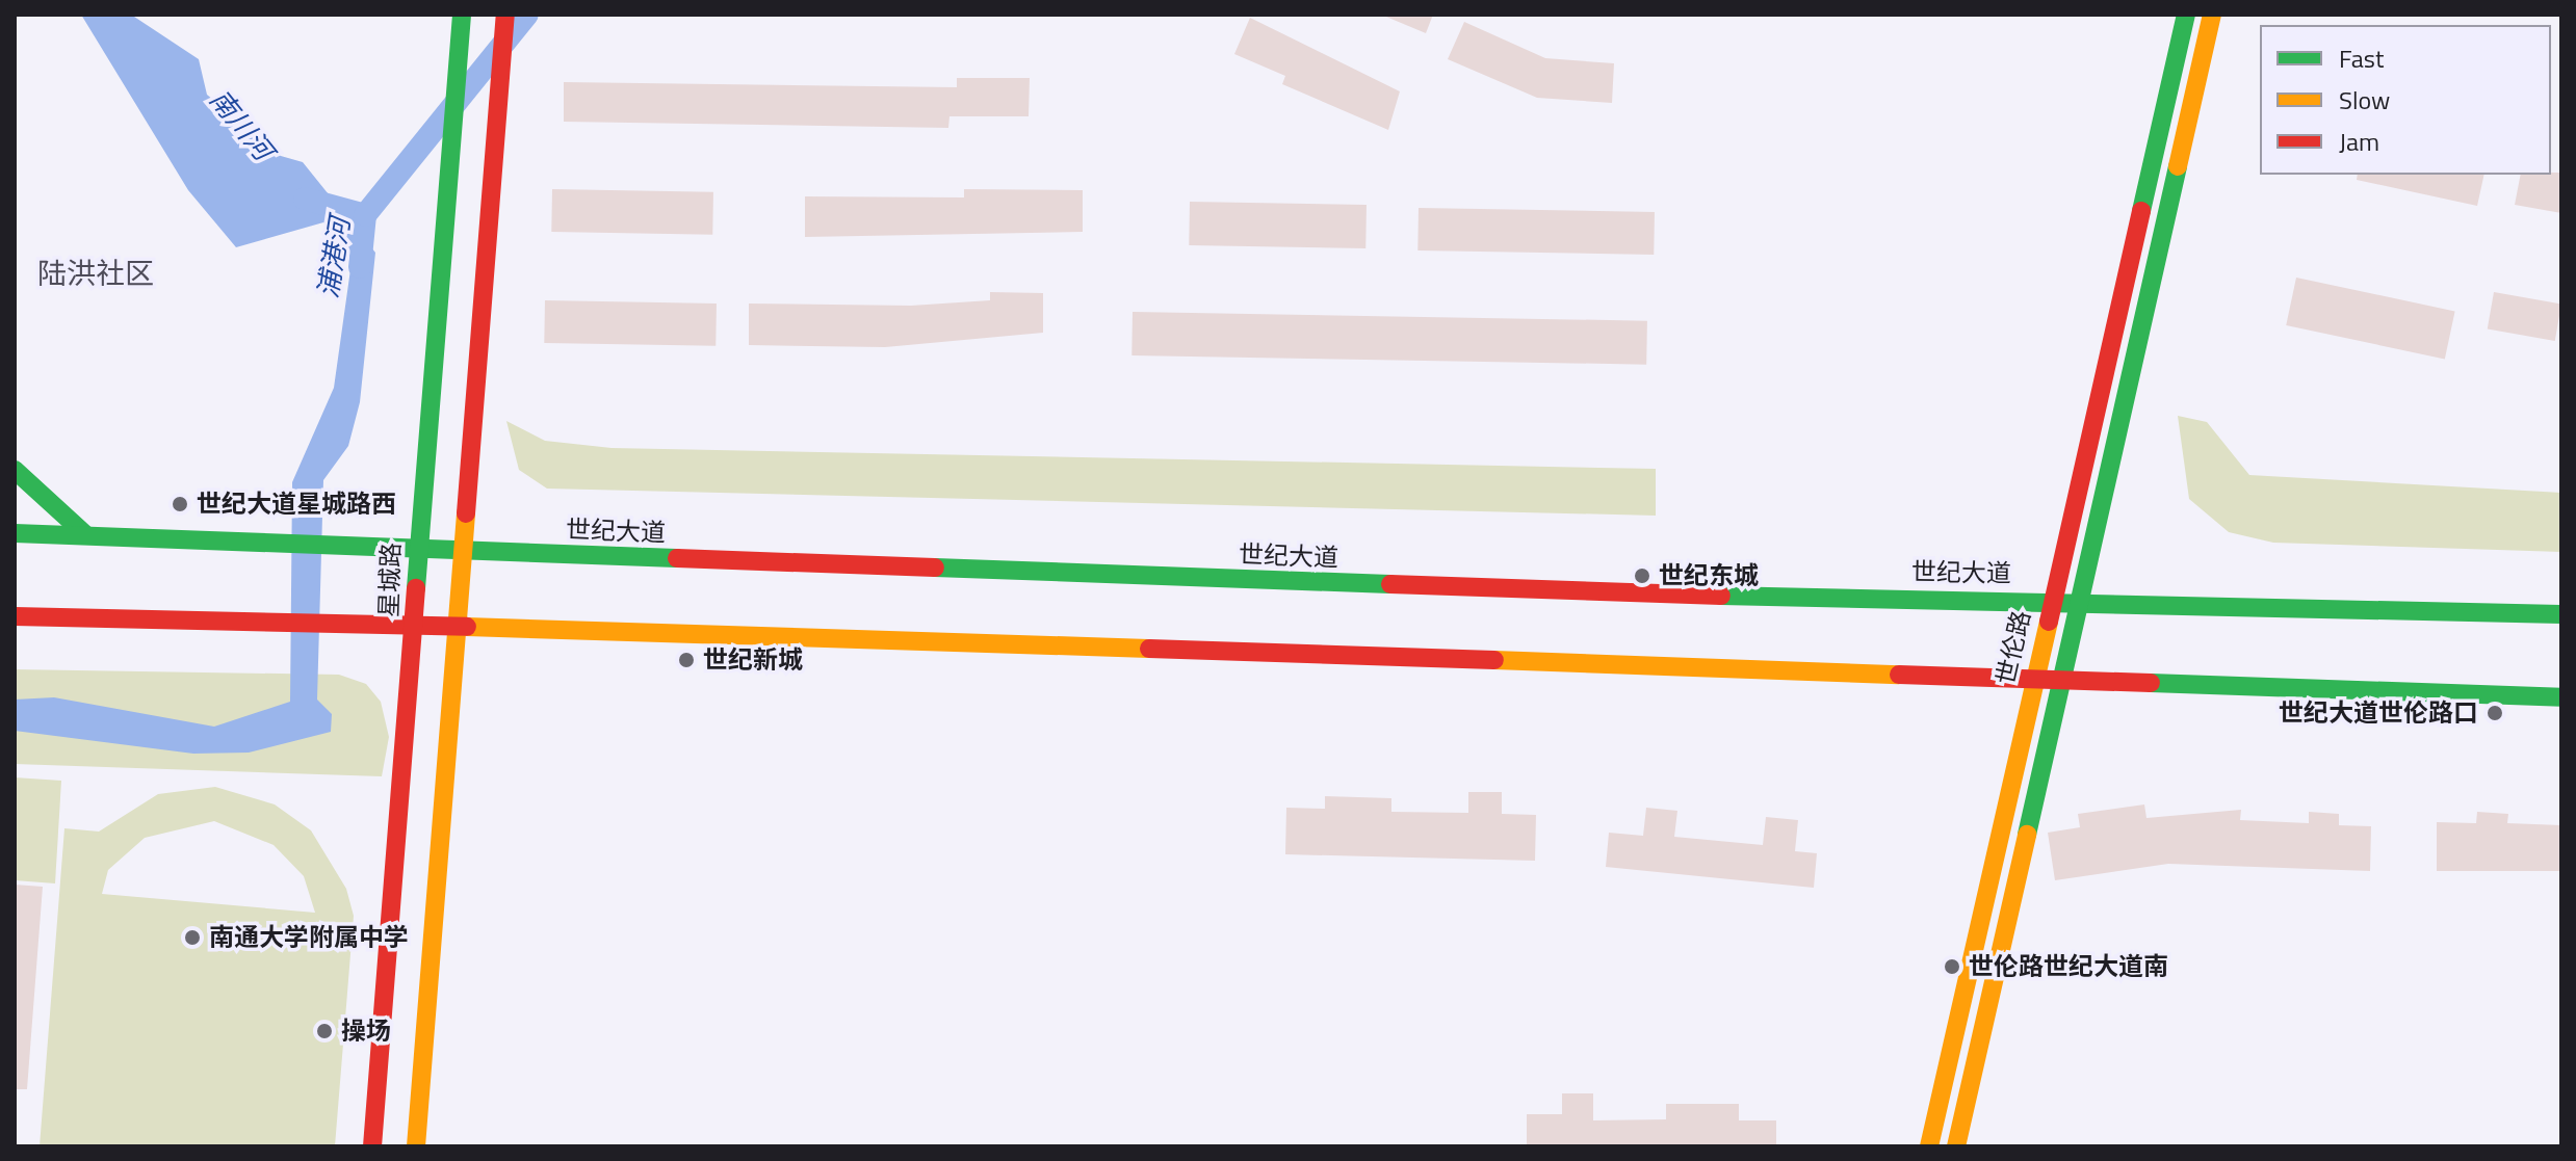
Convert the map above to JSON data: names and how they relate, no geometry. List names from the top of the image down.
{
  "streets": {
    "main road": ["世纪大道", "星城路", "世伦路"]
  },
  "crossings": [
    ["世纪大道", "星城路"],
    ["世纪大道", "世伦路"]
  ],
  "districts": ["陆洪社区"],
  "water": ["南川河", "浦港河"],
  "places": [
    "世纪大道星城路西",
    "世纪东城",
    "世纪新城",
    "世纪大道世伦路口",
    "南通大学附属中学",
    "世伦路世纪大道南",
    "操场"
  ],
  "legend": ["Fast", "Slow", "Jam"]
}
